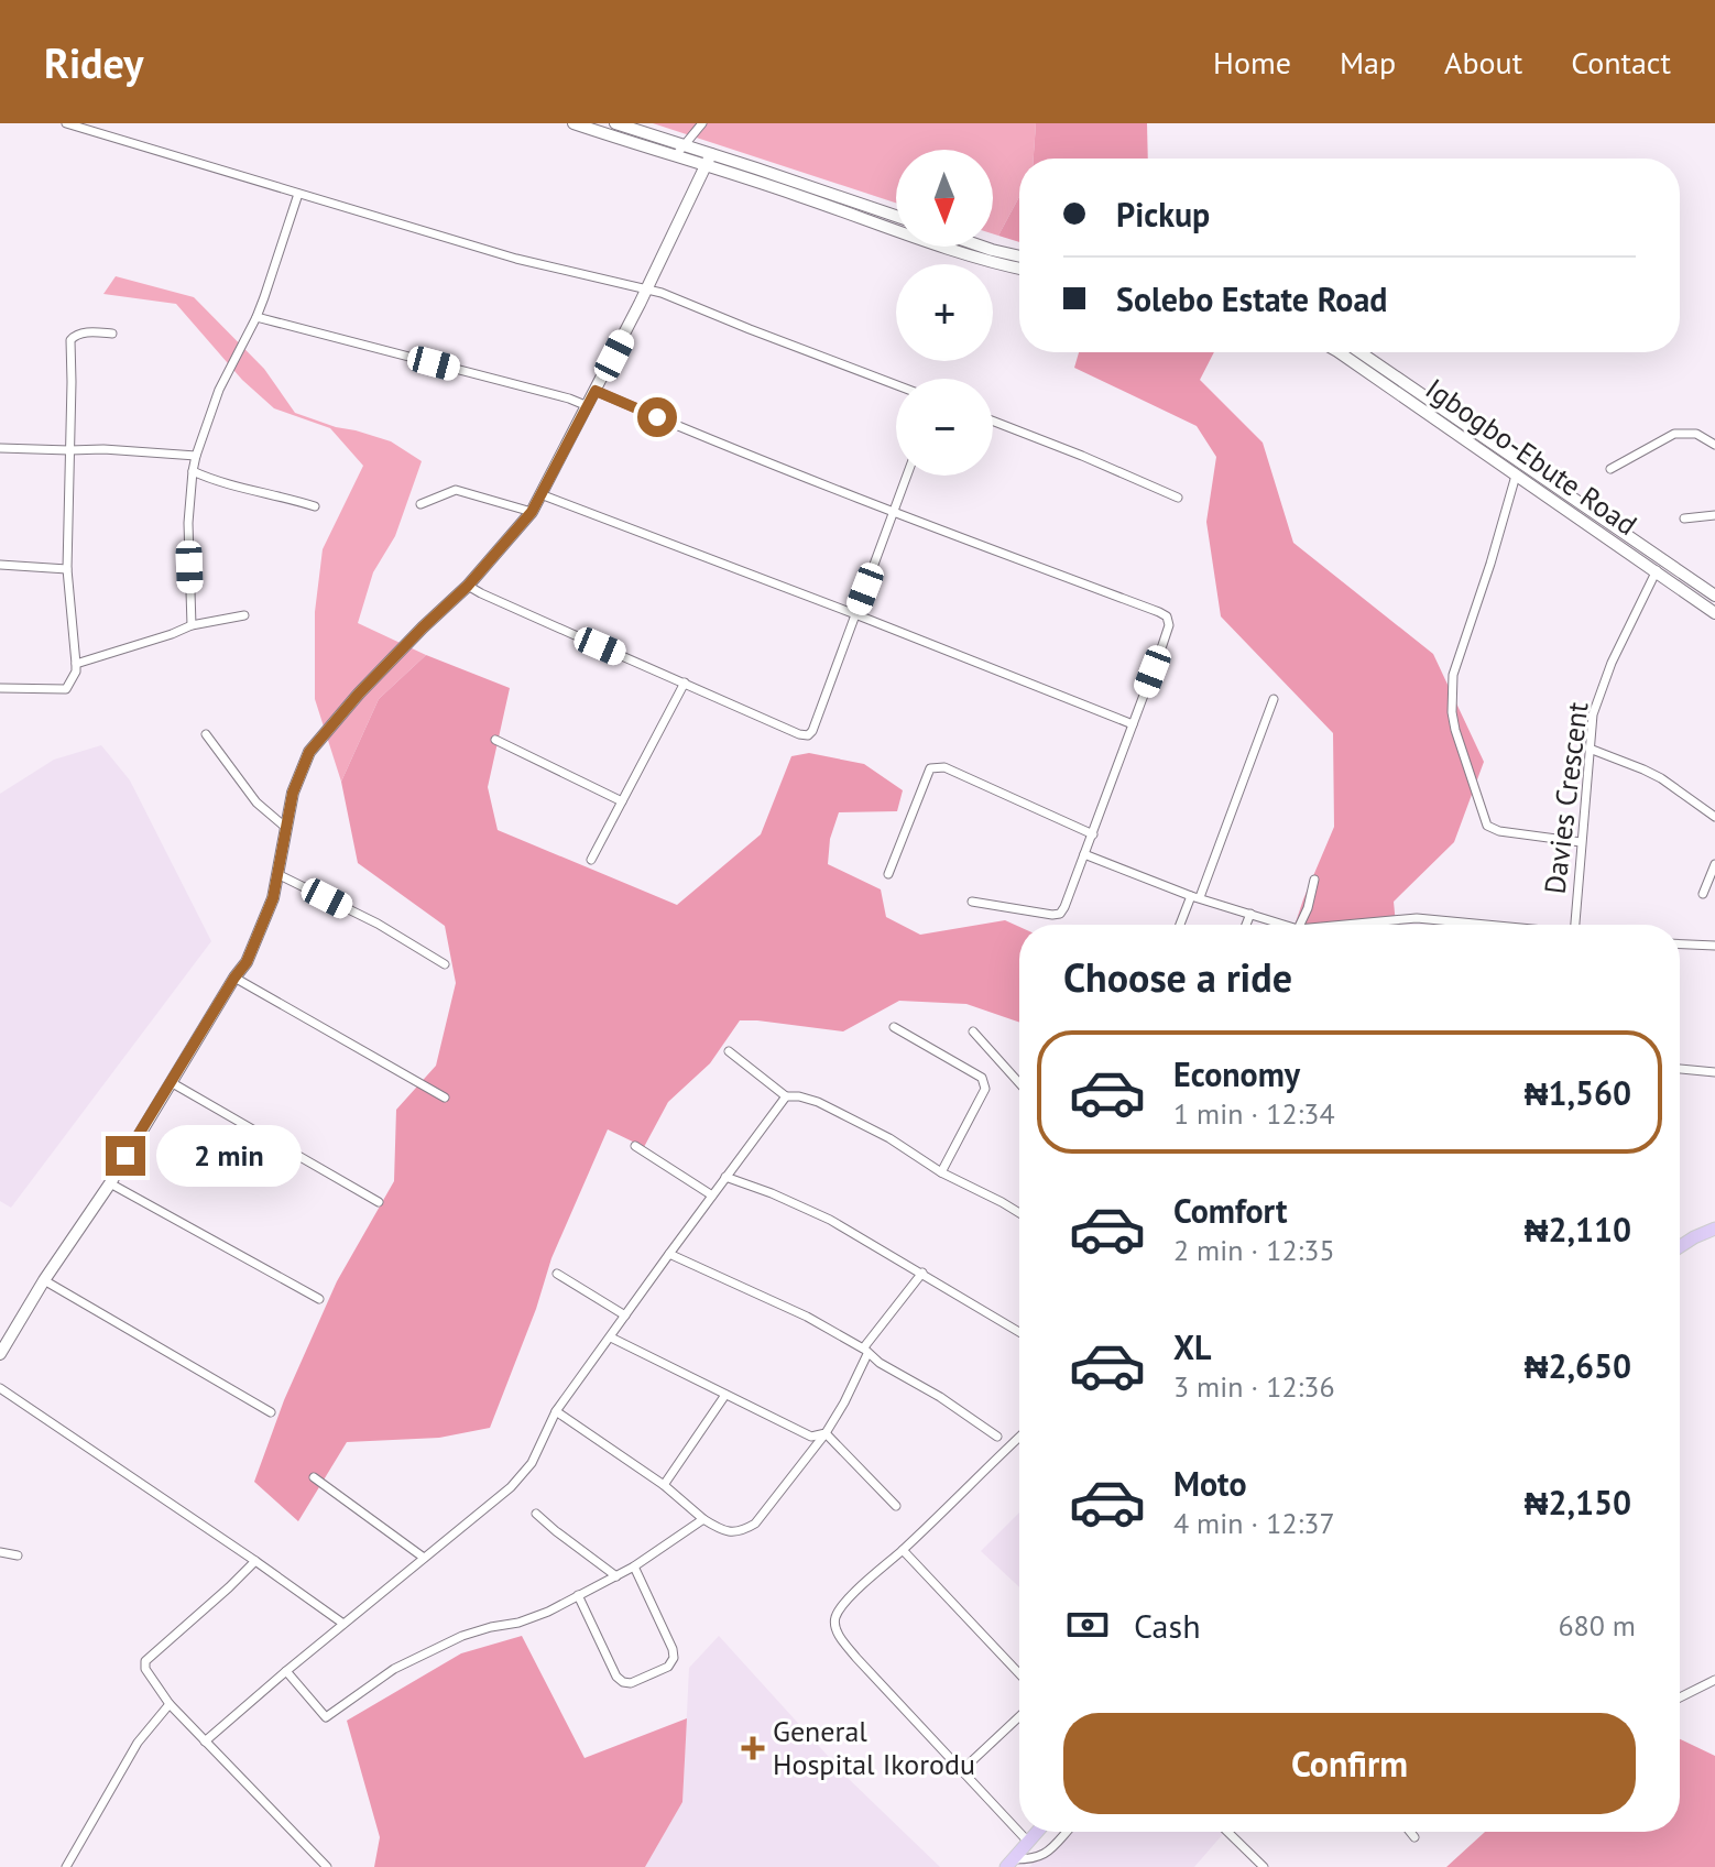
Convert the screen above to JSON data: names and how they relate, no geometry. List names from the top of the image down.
{
  "streets": {
    "main road": ["Igbogbo-Ebute Road"],
    "street": ["Davies Crescent"]
  },
  "crossings": [
    ["Igbogbo-Ebute Road", "Davies Crescent"]
  ],
  "places": {
    "health": ["General Hospital Ikorodu"]
  },
  "north": "bottom",
  "page": {
    "header": "Ridey",
    "nav": [
      "Home",
      "Map",
      "About",
      "Contact"
    ],
    "map_buttons": ["+", "−"],
    "banner": ["Pickup", "Solebo Estate Road"],
    "heading": "Choose a ride",
    "list": [
      {
        "name": "Economy",
        "note": "1 min · 12:34",
        "value": "₦1,560"
      },
      {
        "name": "Comfort",
        "note": "2 min · 12:35",
        "value": "₦2,110"
      },
      {
        "name": "XL",
        "note": "3 min · 12:36",
        "value": "₦2,650"
      },
      {
        "name": "Moto",
        "note": "4 min · 12:37",
        "value": "₦2,150"
      }
    ],
    "bubble": "2 min",
    "pay": ["Cash", "680 m"],
    "buttons": "Confirm"
  }
}
